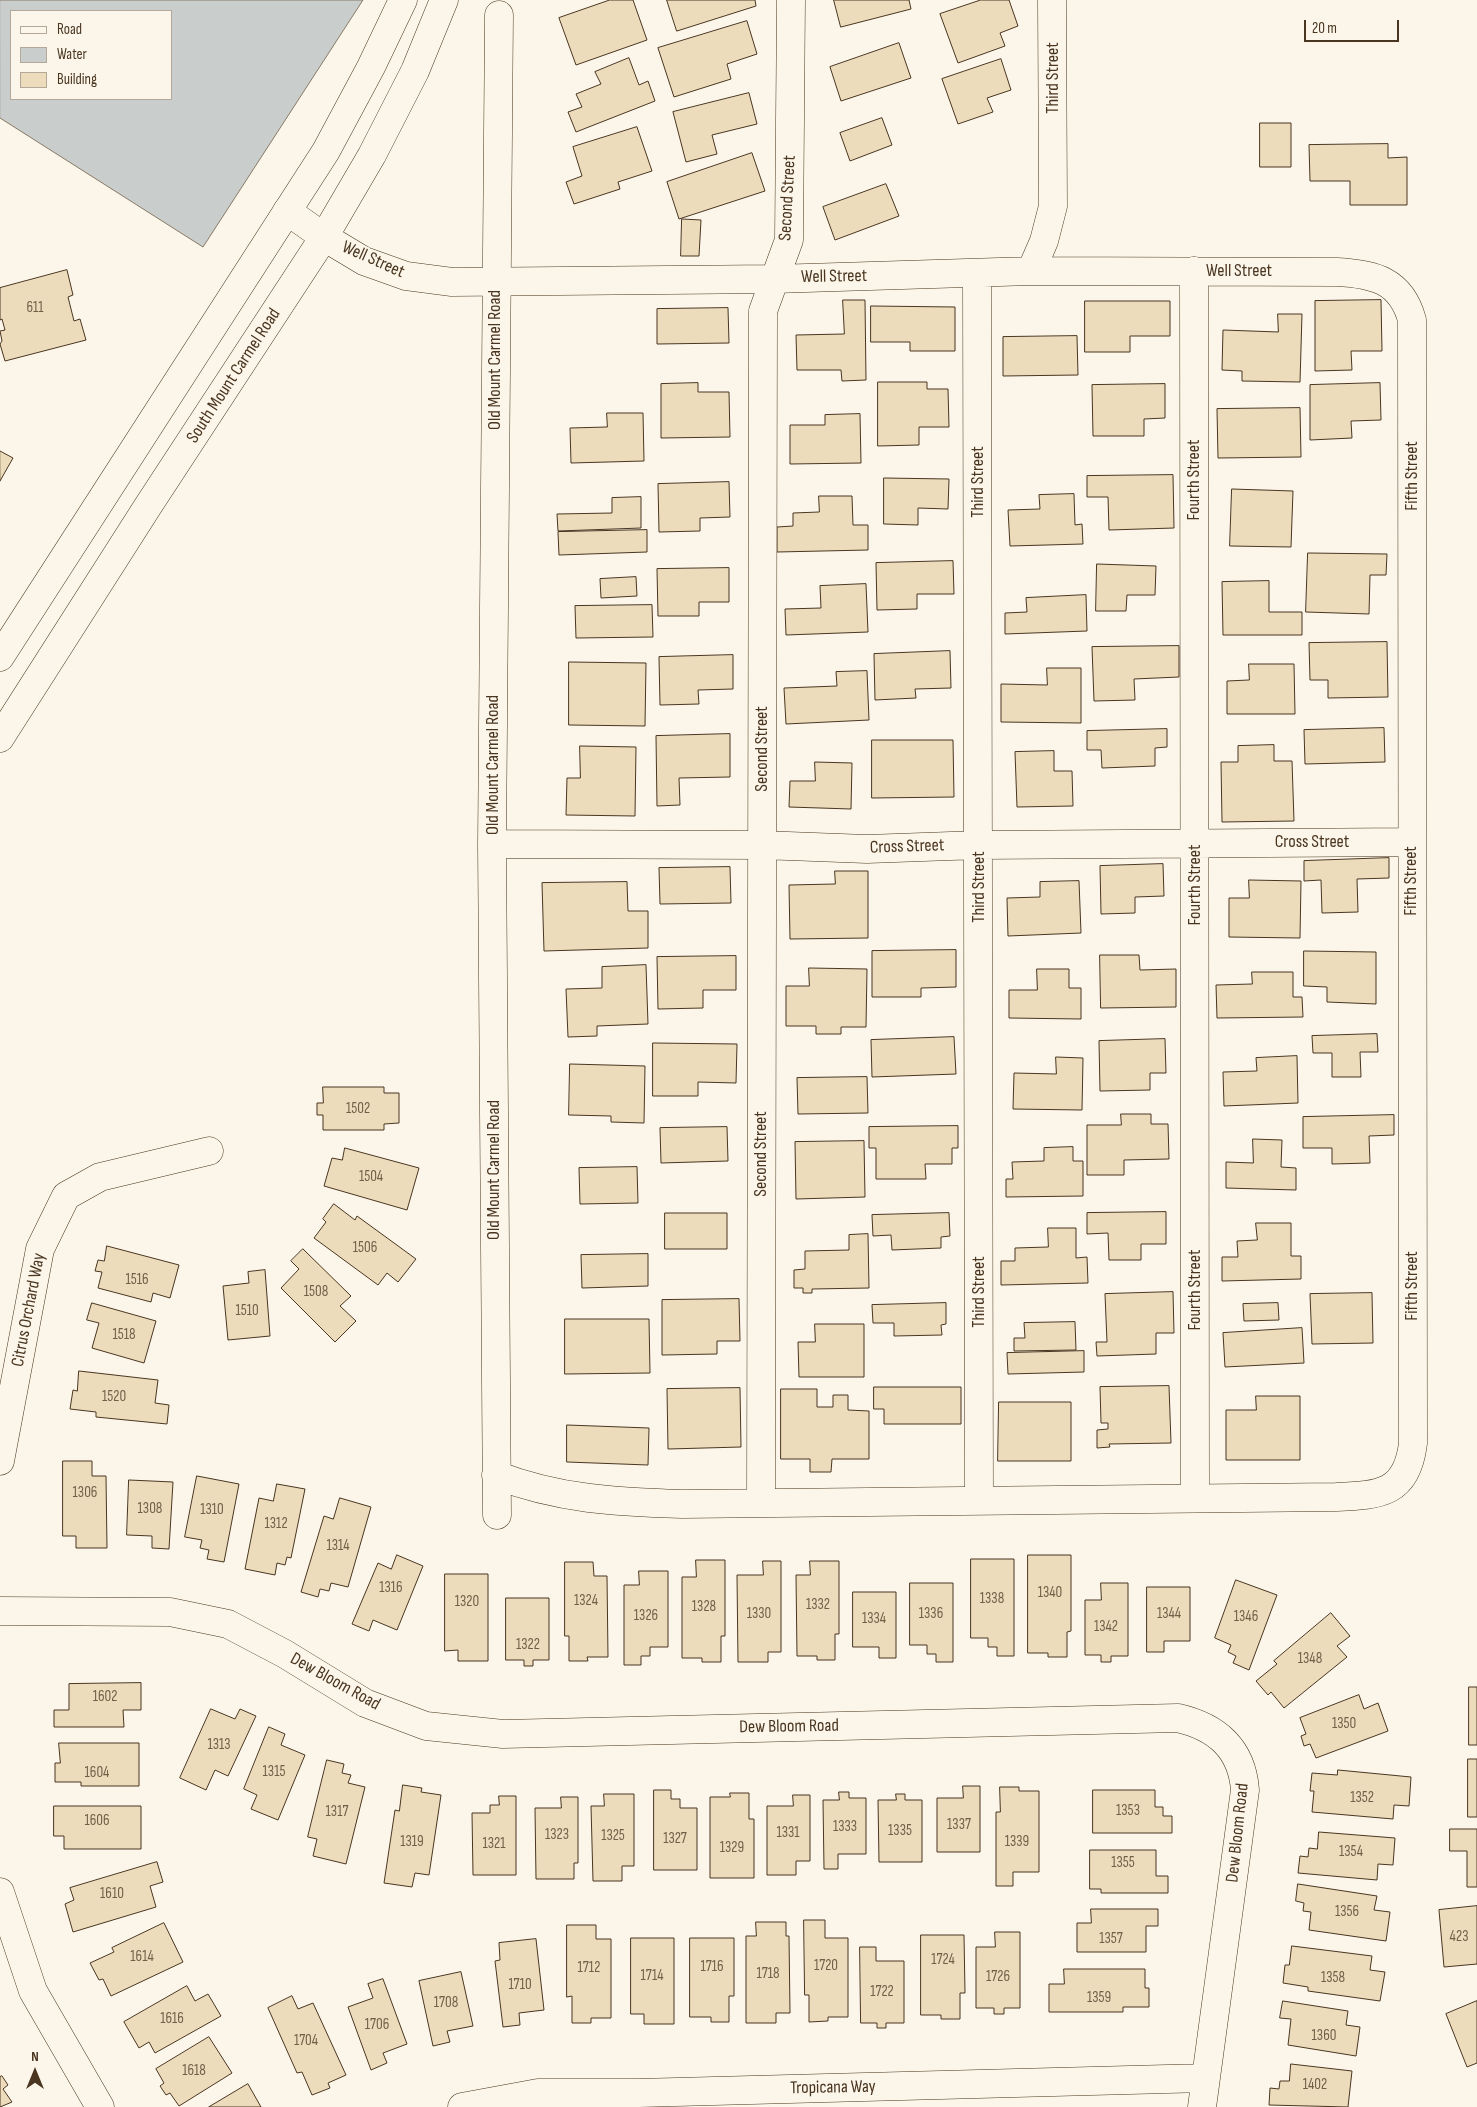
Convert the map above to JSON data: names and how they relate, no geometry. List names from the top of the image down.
{
  "streets": {
    "street": [
      "Third Street",
      "Second Street",
      "Well Street",
      "Old Mount Carmel Road",
      "South Mount Carmel Road",
      "Fifth Street",
      "Fourth Street",
      "Cross Street",
      "Citrus Orchard Way",
      "Dew Bloom Road",
      "Tropicana Way"
    ]
  },
  "crossings": [
    ["Third Street", "Well Street"],
    ["Third Street", "Cross Street"],
    ["Second Street", "Well Street"],
    ["Second Street", "Cross Street"],
    ["Well Street", "Old Mount Carmel Road"],
    ["Well Street", "South Mount Carmel Road"],
    ["Well Street", "Fifth Street"],
    ["Well Street", "Fourth Street"],
    ["Old Mount Carmel Road", "Cross Street"],
    ["Fifth Street", "Fourth Street"],
    ["Fifth Street", "Cross Street"],
    ["Fourth Street", "Cross Street"],
    ["Dew Bloom Road", "Tropicana Way"]
  ],
  "house_numbers": [
    "611",
    "1502",
    "1504",
    "1506",
    "1516",
    "1508",
    "1510",
    "1518",
    "1520",
    "1306",
    "1308",
    "1310",
    "1312",
    "1314",
    "1316",
    "1340",
    "1338",
    "1324",
    "1320",
    "1332",
    "1328",
    "1330",
    "1336",
    "1344",
    "1326",
    "1346",
    "1334",
    "1342",
    "1322",
    "1348",
    "1602",
    "1350",
    "1313",
    "1315",
    "1604",
    "1352",
    "1353",
    "1317",
    "1606",
    "1337",
    "1333",
    "1335",
    "1331",
    "1323",
    "1325",
    "1327",
    "1319",
    "1339",
    "1321",
    "1329",
    "1354",
    "1355",
    "1610",
    "1356",
    "423",
    "1357",
    "1614",
    "1724",
    "1720",
    "1716",
    "1712",
    "1718",
    "1714",
    "1726",
    "1358",
    "1710",
    "1722",
    "1359",
    "1708",
    "1616",
    "1706",
    "1360",
    "1704",
    "1618",
    "1402"
  ],
  "legend": ["Road", "Water", "Building"],
  "scale_bar": "20 m",
  "north": "top"
}
